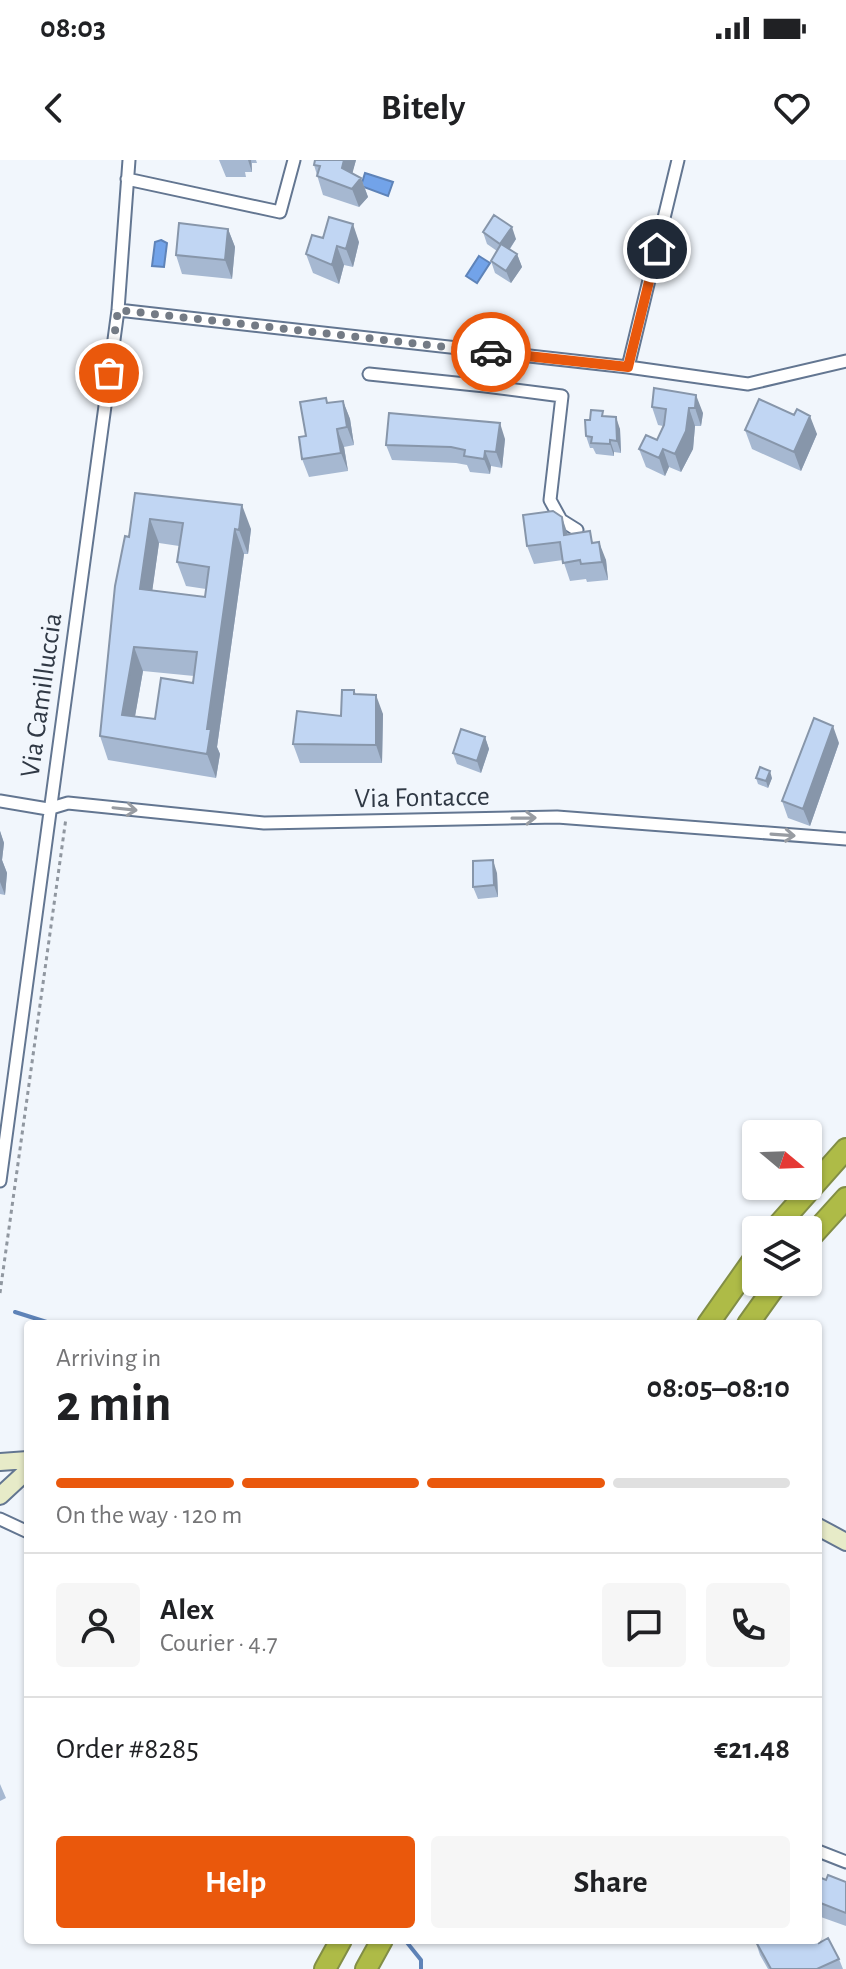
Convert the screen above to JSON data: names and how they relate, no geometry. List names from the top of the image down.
{
  "streets": {
    "street": ["Via Camilluccia", "Via Fontacce"]
  },
  "crossings": [
    ["Via Camilluccia", "Via Fontacce"]
  ],
  "one_way": ["Via Fontacce"],
  "north": "right",
  "page": {
    "status": "08:03",
    "header": "Bitely",
    "heading": ["2 min", "Arriving in", "08:05–08:10"],
    "panel": [
      "Alex",
      "Courier · 4.7",
      "Order #8285",
      "€21.48"
    ],
    "bar": "On the way · 120 m",
    "buttons": ["Help", "Share"]
  }
}
